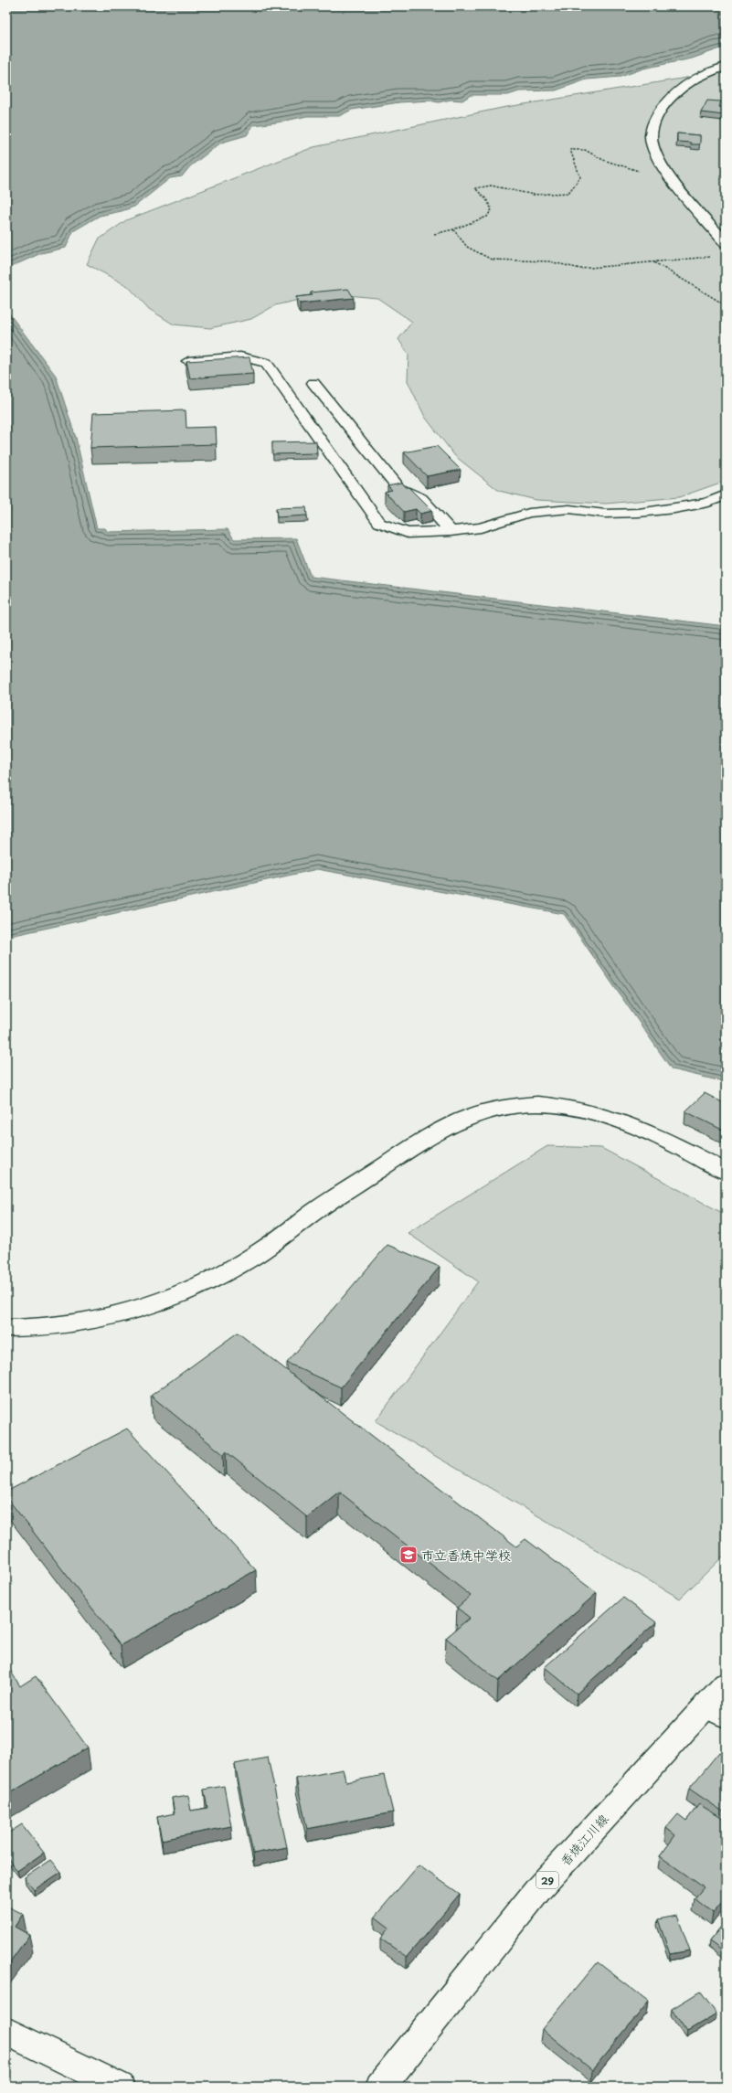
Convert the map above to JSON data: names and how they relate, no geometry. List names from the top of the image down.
{
  "streets": {
    "street": ["香焼江川線", "29"]
  },
  "places": {
    "school or university": ["市立香焼中学校"]
  }
}
